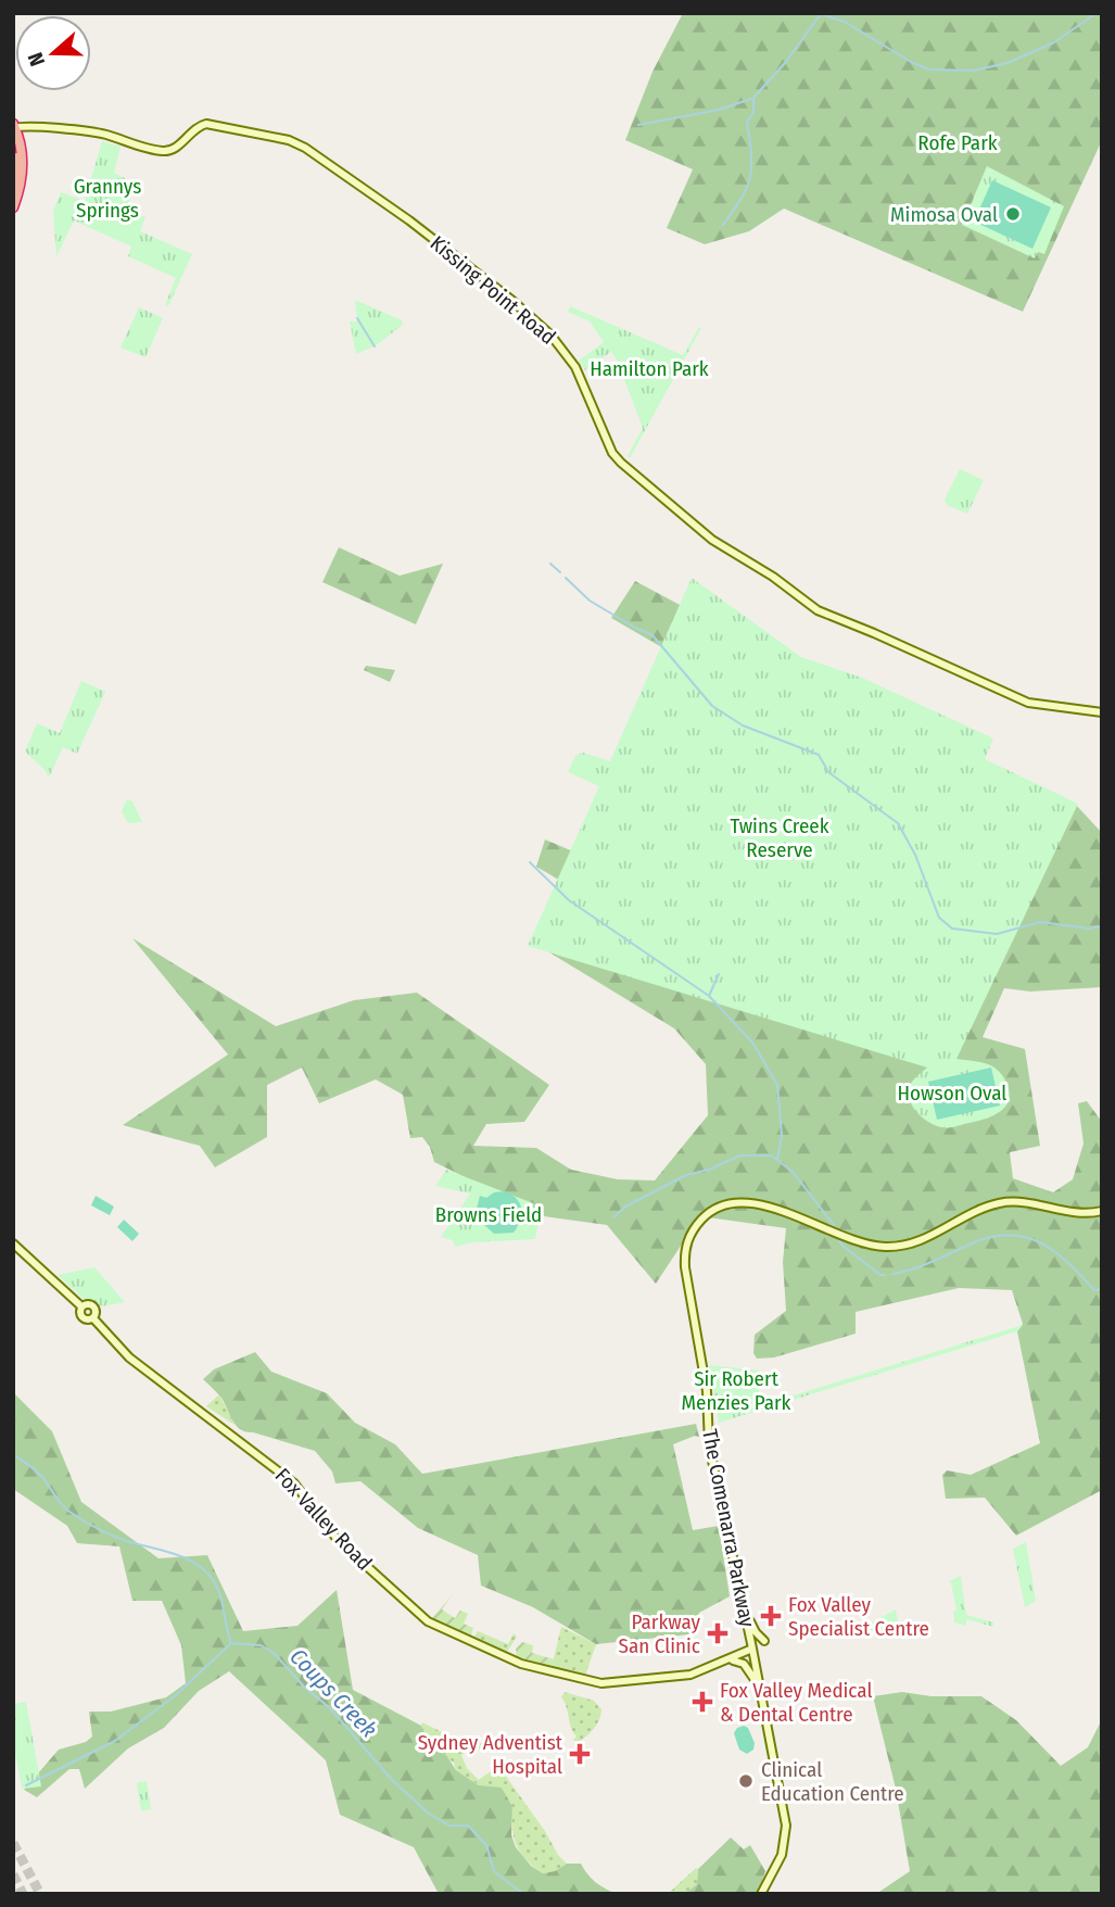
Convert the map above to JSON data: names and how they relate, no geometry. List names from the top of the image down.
{
  "streets": {
    "main road": ["Kissing Point Road", "Fox Valley Road", "The Comenarra Parkway"]
  },
  "crossings": [
    ["Fox Valley Road", "The Comenarra Parkway"]
  ],
  "water": ["Coups Creek"],
  "parks": [
    "Rofe Park",
    "Grannys Springs",
    "Hamilton Park",
    "Twins Creek Reserve",
    "Howson Oval",
    "Browns Field",
    "Sir Robert Menzies Park"
  ],
  "places": {
    "other": ["Mimosa Oval", "Clinical Education Centre"],
    "health": [
      "Fox Valley Specialist Centre",
      "Parkway San Clinic",
      "Fox Valley Medical & Dental Centre",
      "Sydney Adventist Hospital"
    ]
  },
  "north": "left"
}
